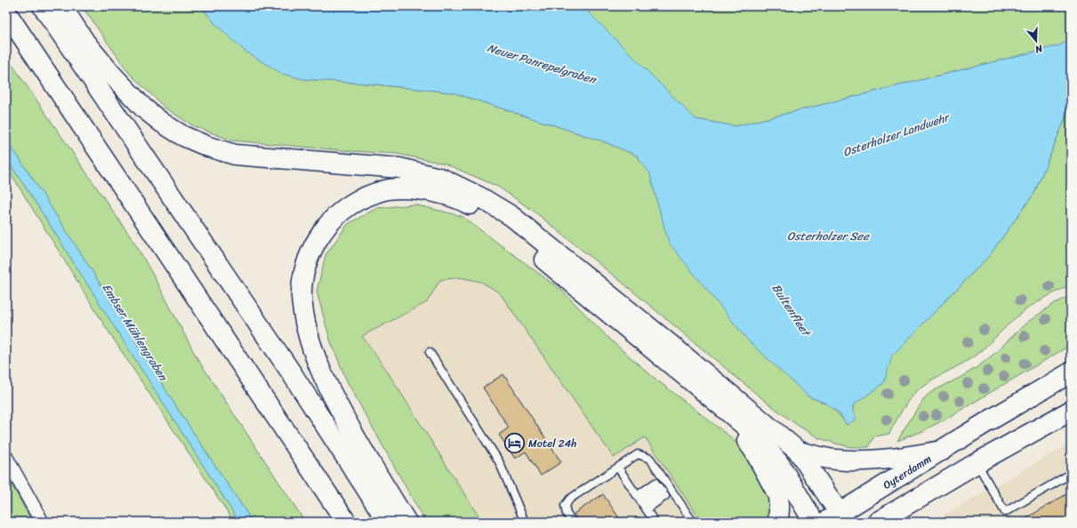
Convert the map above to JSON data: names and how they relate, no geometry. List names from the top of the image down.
{
  "streets": {
    "main road": ["Oyterdamm"]
  },
  "water": [
    "Neuer Panrepelgraben",
    "Osterholzer Landwehr",
    "Osterholzer See",
    "Bultenfleet",
    "Embser Mühlengraben"
  ],
  "places": {
    "hotel": ["Motel 24h"]
  },
  "north": "bottom"
}
